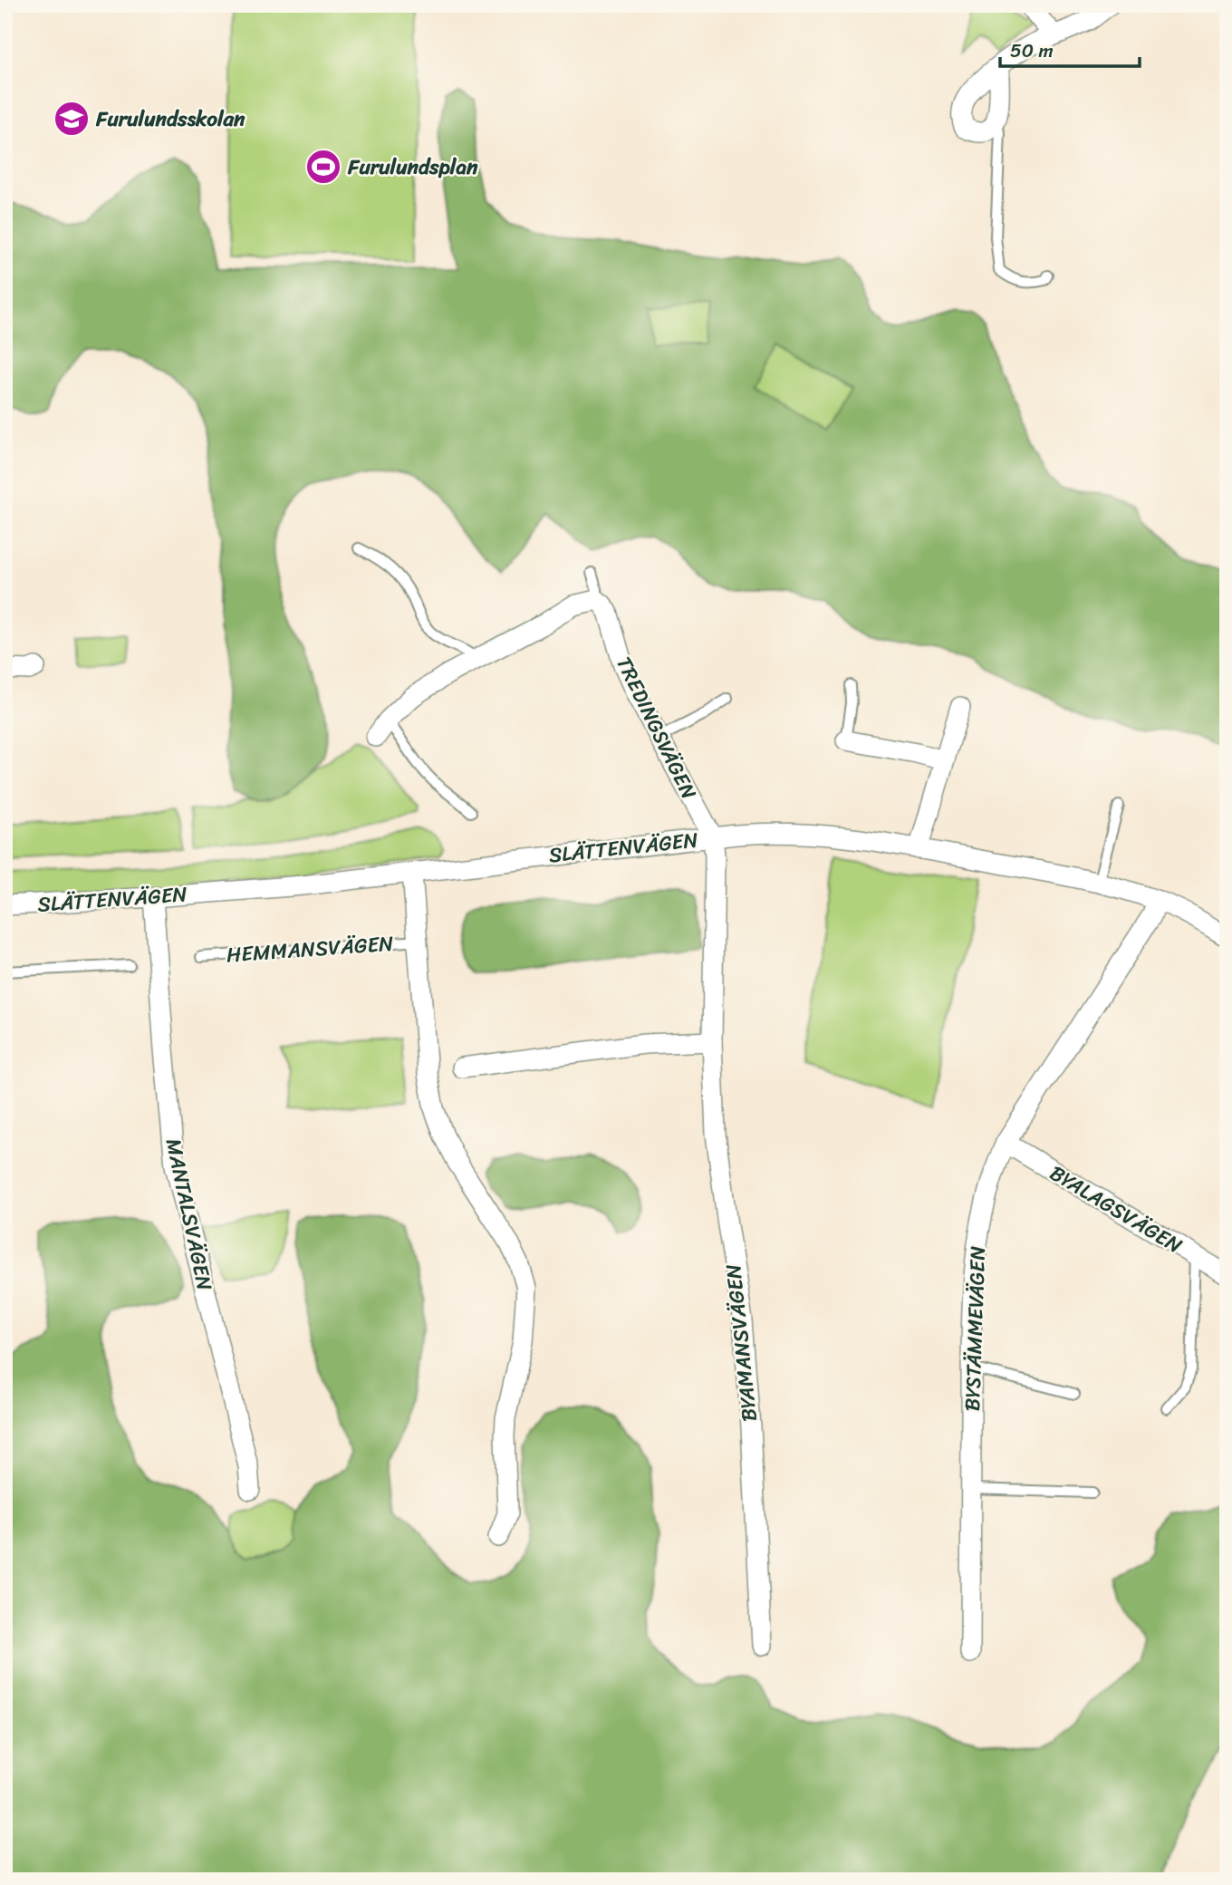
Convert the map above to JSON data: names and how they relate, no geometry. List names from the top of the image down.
{
  "streets": {
    "street": [
      "TREDINGSVÄGEN",
      "SLÄTTENVÄGEN",
      "HEMMANSVÄGEN",
      "BYALAGSVÄGEN",
      "MANTALSVÄGEN",
      "BYSTÄMMEVÄGEN",
      "BYAMANSVÄGEN"
    ]
  },
  "crossings": [
    ["TREDINGSVÄGEN", "SLÄTTENVÄGEN"],
    ["TREDINGSVÄGEN", "BYAMANSVÄGEN"],
    ["SLÄTTENVÄGEN", "HEMMANSVÄGEN"],
    ["SLÄTTENVÄGEN", "MANTALSVÄGEN"],
    ["SLÄTTENVÄGEN", "BYSTÄMMEVÄGEN"],
    ["SLÄTTENVÄGEN", "BYAMANSVÄGEN"],
    ["BYALAGSVÄGEN", "BYSTÄMMEVÄGEN"]
  ],
  "places": {
    "school or university": ["Furulundsskolan"],
    "sports": ["Furulundsplan"]
  },
  "scale_bar": "50 m"
}
